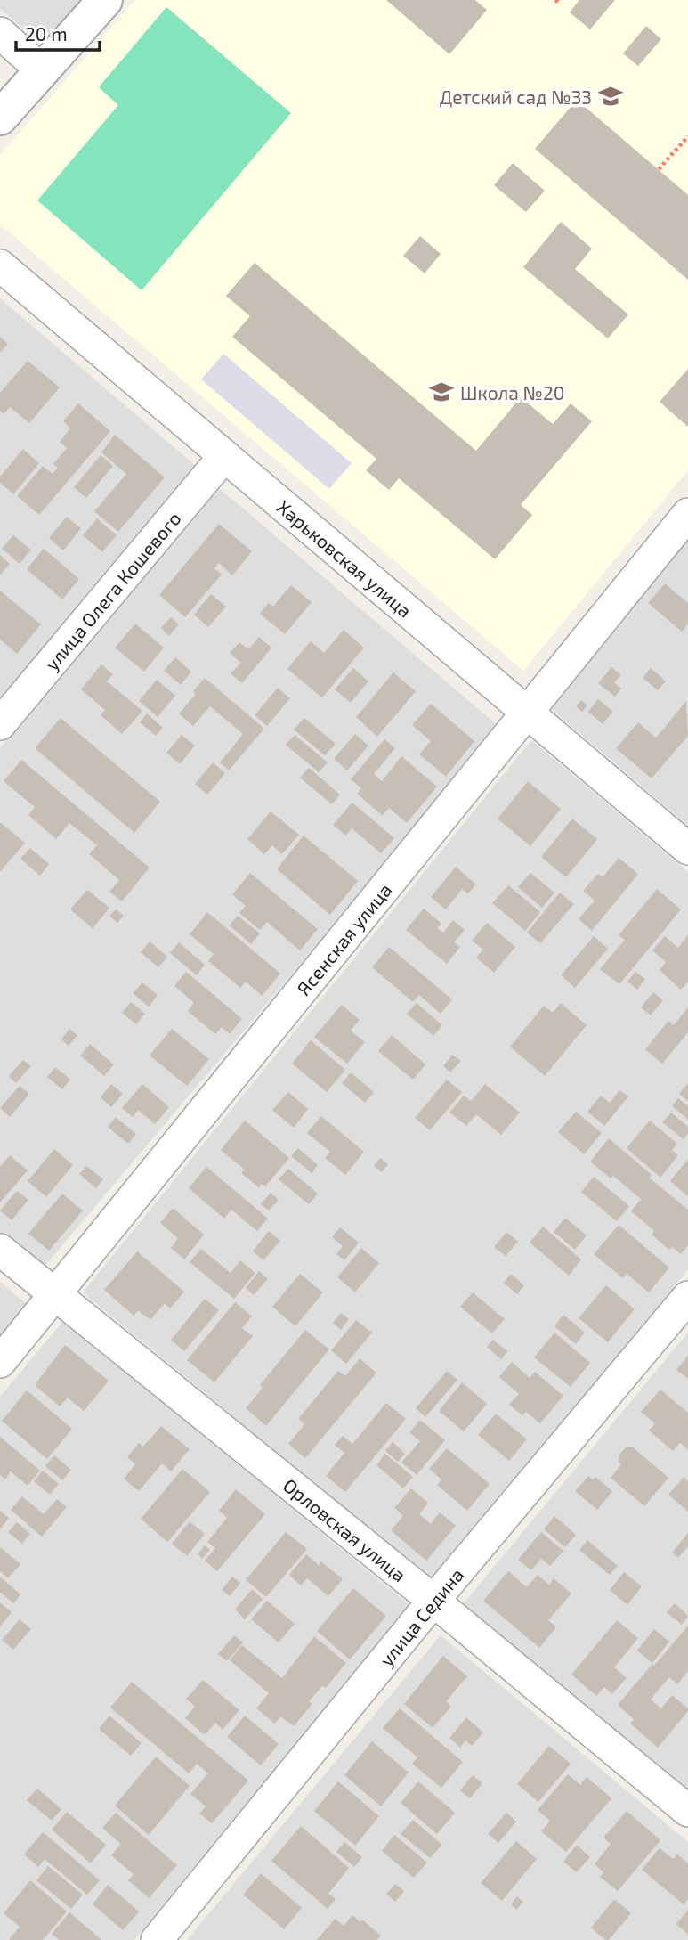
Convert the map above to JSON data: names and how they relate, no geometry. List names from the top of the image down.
{
  "streets": {
    "street": [
      "Харьковская улица",
      "улица Олега Кошевого",
      "Ясенская улица",
      "Орловская улица",
      "улица Седина"
    ]
  },
  "crossings": [
    ["Харьковская улица", "улица Олега Кошевого"],
    ["Харьковская улица", "Ясенская улица"],
    ["Ясенская улица", "Орловская улица"],
    ["Орловская улица", "улица Седина"]
  ],
  "places": {
    "school or university": ["Детский сад №33", "Школа №20"]
  },
  "scale_bar": "20 m"
}
